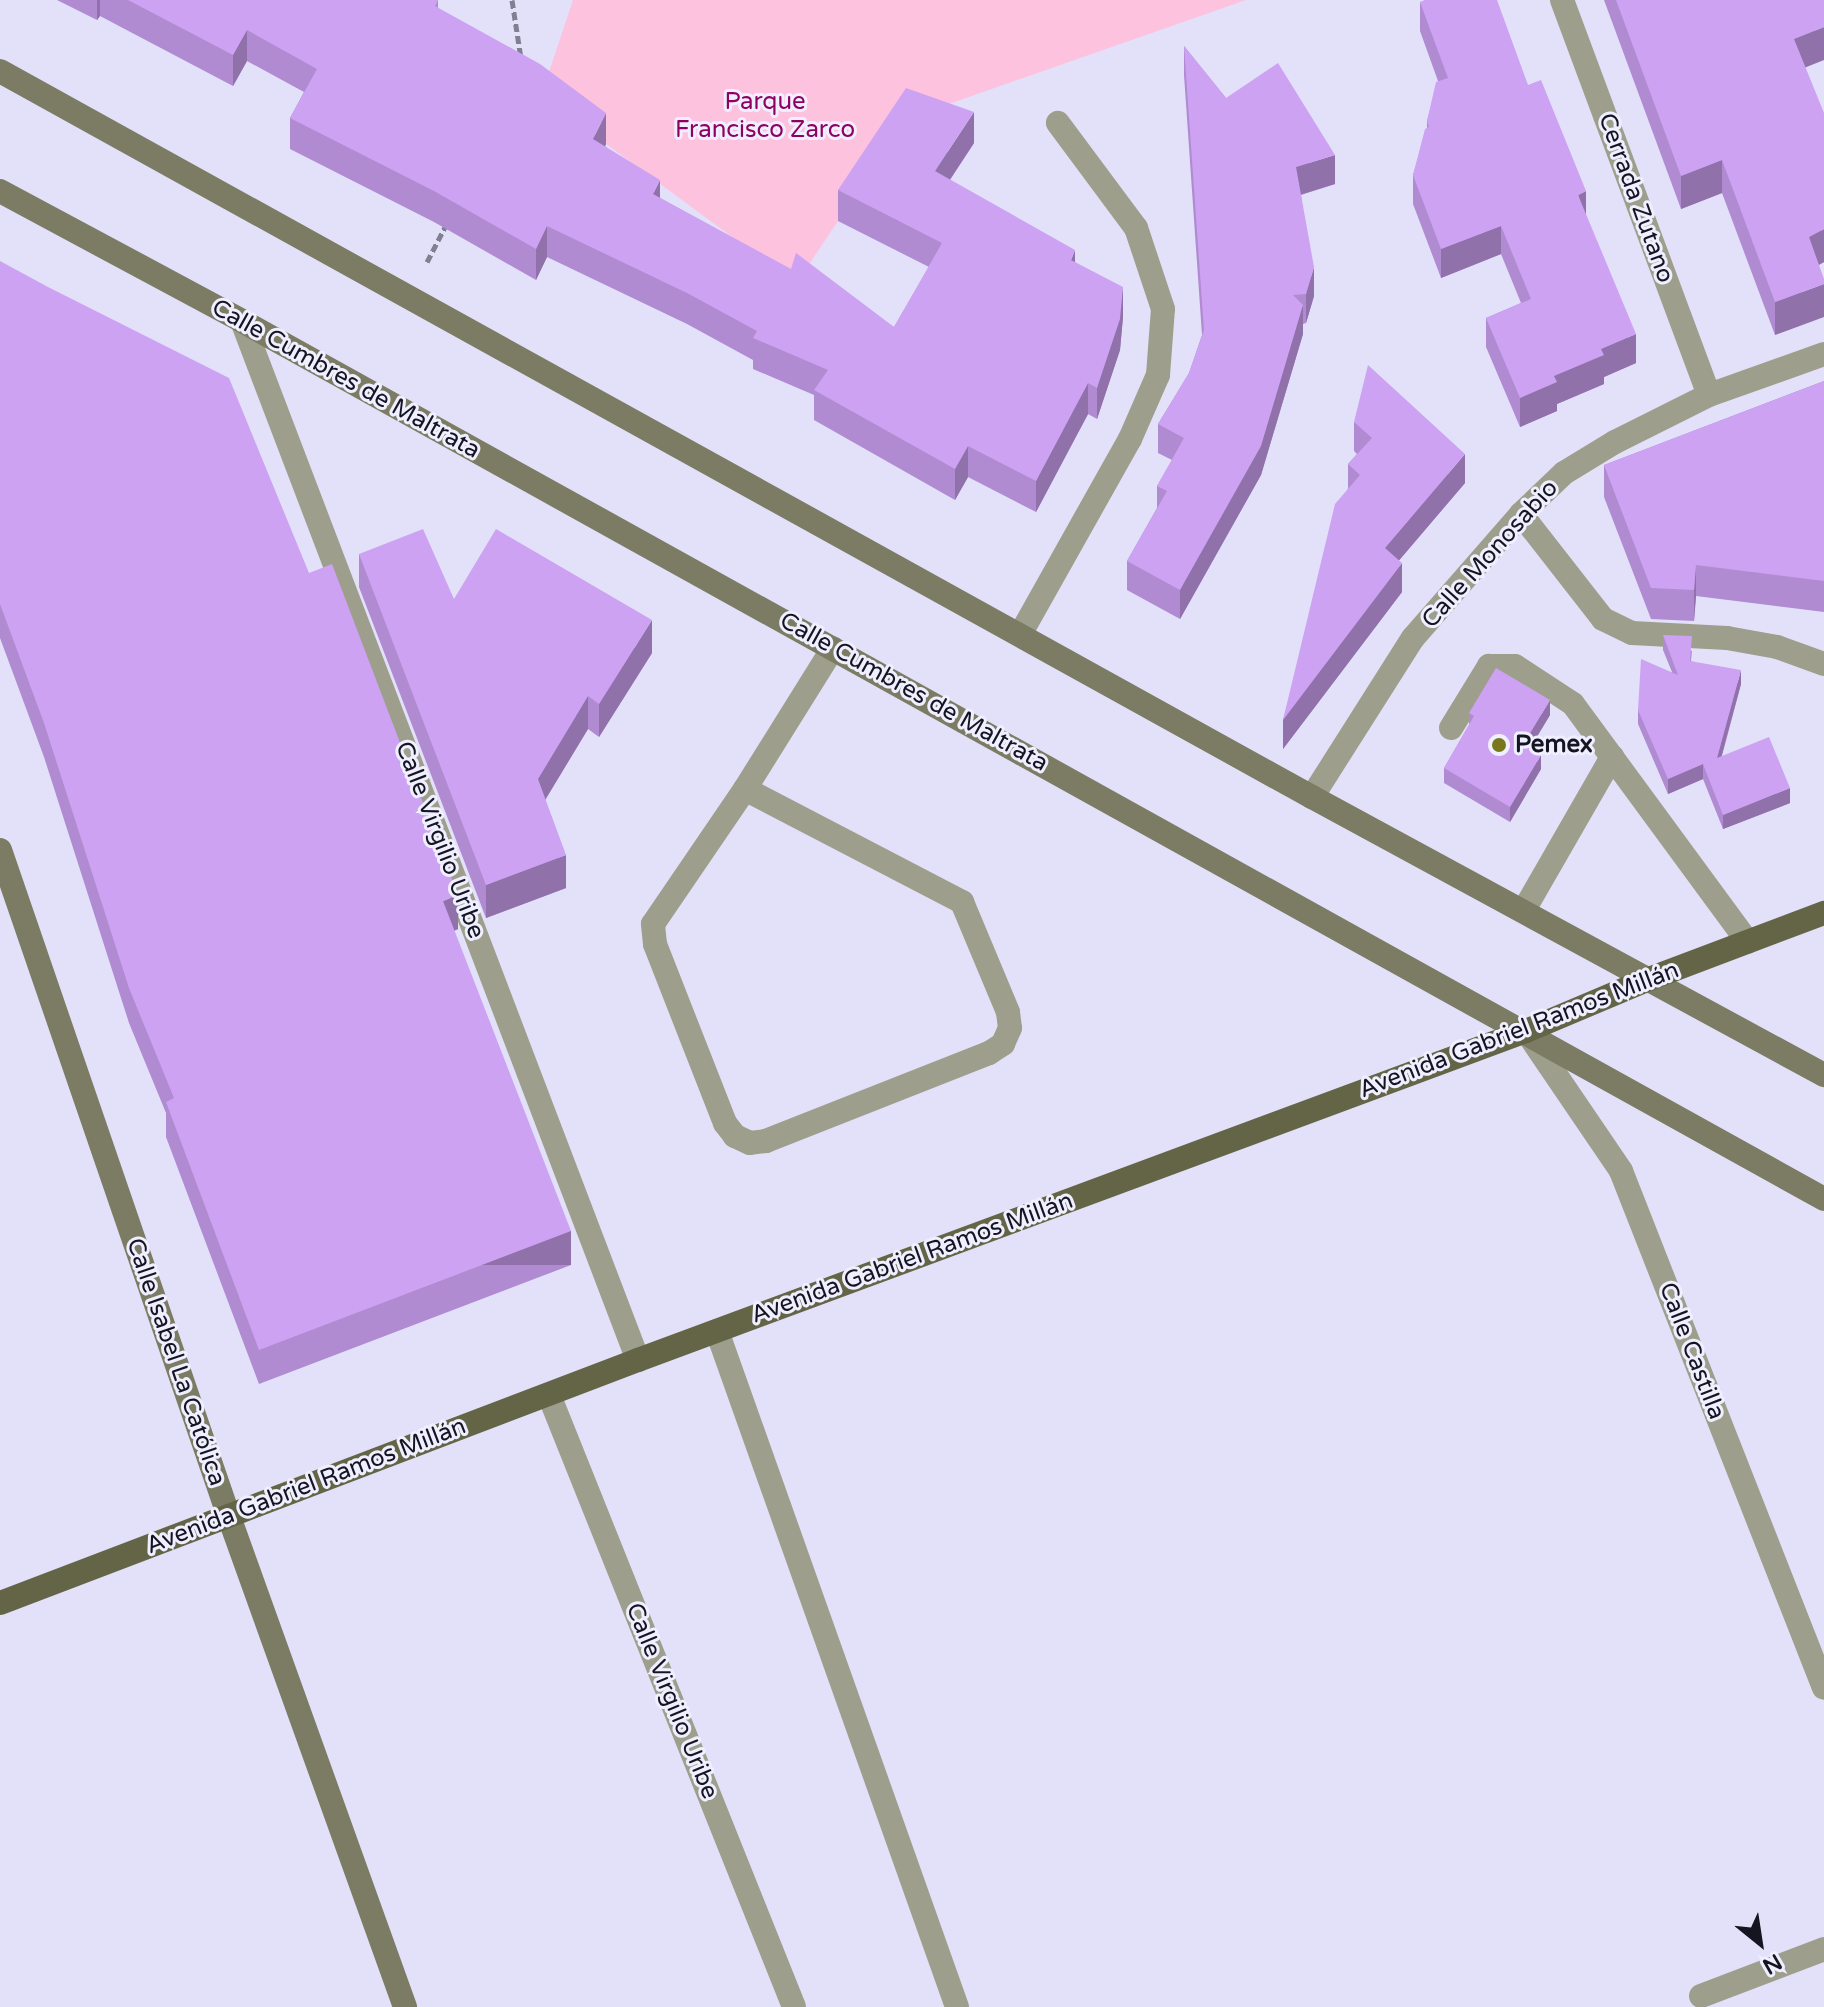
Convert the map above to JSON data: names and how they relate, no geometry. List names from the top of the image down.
{
  "streets": {
    "main road": ["Calle Cumbres de Maltrata", "Avenida Gabriel Ramos Millán", "Calle Isabel La Católica"],
    "street": [
      "Cerrada Zutano",
      "Calle Monosabio",
      "Calle Virgilio Uribe",
      "Calle Castilla"
    ]
  },
  "crossings": [
    ["Cerrada Zutano", "Calle Monosabio"],
    ["Calle Cumbres de Maltrata", "Calle Virgilio Uribe"],
    ["Calle Cumbres de Maltrata", "Avenida Gabriel Ramos Millán"],
    ["Calle Cumbres de Maltrata", "Calle Castilla"],
    ["Calle Virgilio Uribe", "Avenida Gabriel Ramos Millán"],
    ["Avenida Gabriel Ramos Millán", "Calle Castilla"],
    ["Avenida Gabriel Ramos Millán", "Calle Isabel La Católica"]
  ],
  "parks": ["Parque Francisco Zarco"],
  "places": ["Pemex"],
  "north": "bottom right"
}
